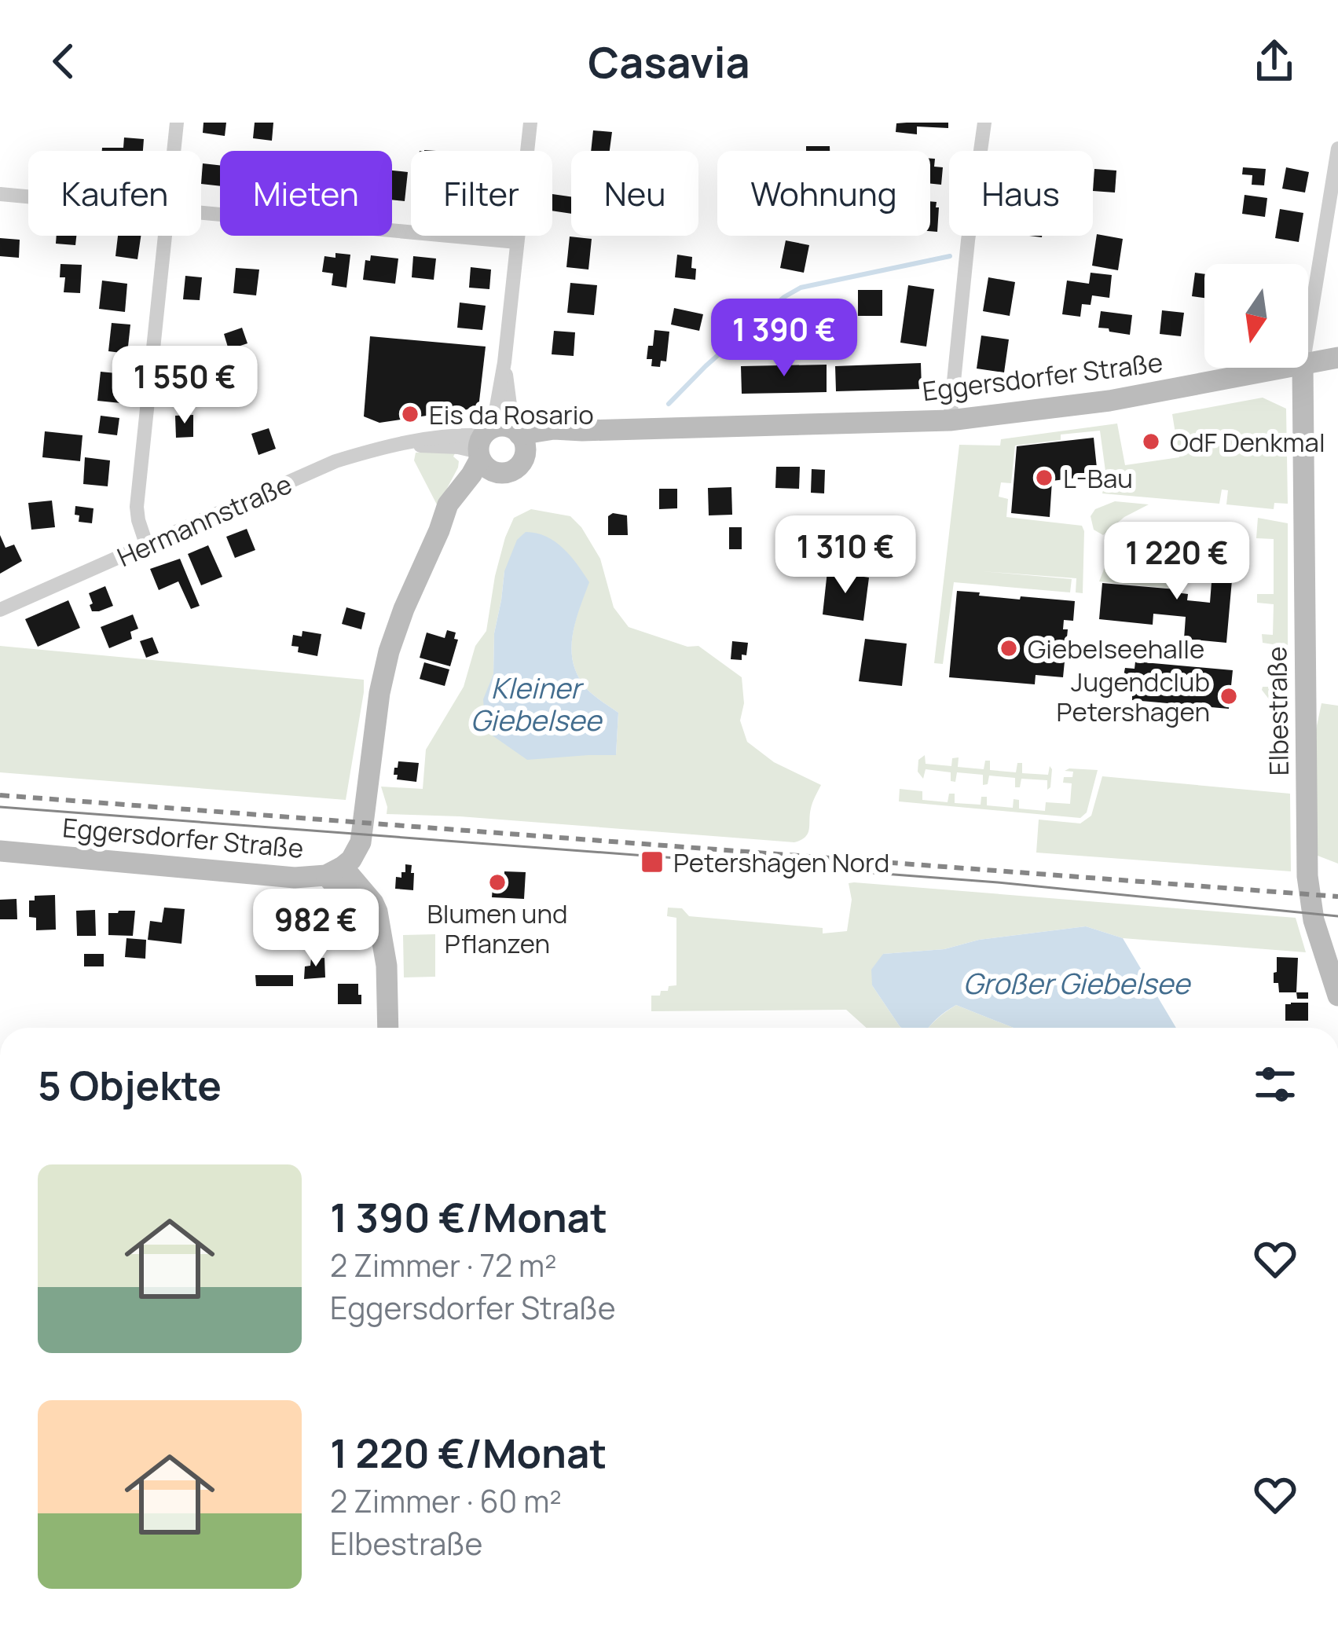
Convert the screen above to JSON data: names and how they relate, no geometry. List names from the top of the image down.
{
  "streets": {
    "street": ["Eggersdorfer Straße", "Hermannstraße", "Elbestraße"]
  },
  "crossings": [
    ["Eggersdorfer Straße", "Hermannstraße"]
  ],
  "water": ["Kleiner Giebelsee", "Großer Giebelsee"],
  "places": {
    "other": [
      "Eis da Rosario",
      "OdF Denkmal",
      "L-Bau",
      "Giebelseehalle",
      "Jugendclub Petershagen",
      "Blumen und Pflanzen"
    ],
    "transit": ["Petershagen Nord"]
  },
  "north": "bottom",
  "page": {
    "header": "Casavia",
    "chip": [
      "Kaufen",
      "Mieten",
      "Filter",
      "Neu",
      "Wohnung",
      "Haus"
    ],
    "price": [
      "1 390 €",
      "1 550 €",
      "1 310 €",
      "1 220 €",
      "982 €"
    ],
    "heading": "5 Objekte",
    "list": [
      {
        "name": "1 390 €/Monat",
        "note": "2 Zimmer · 72 m² · Eggersdorfer Straße"
      },
      {
        "name": "1 220 €/Monat",
        "note": "2 Zimmer · 60 m² · Elbestraße"
      }
    ]
  }
}
